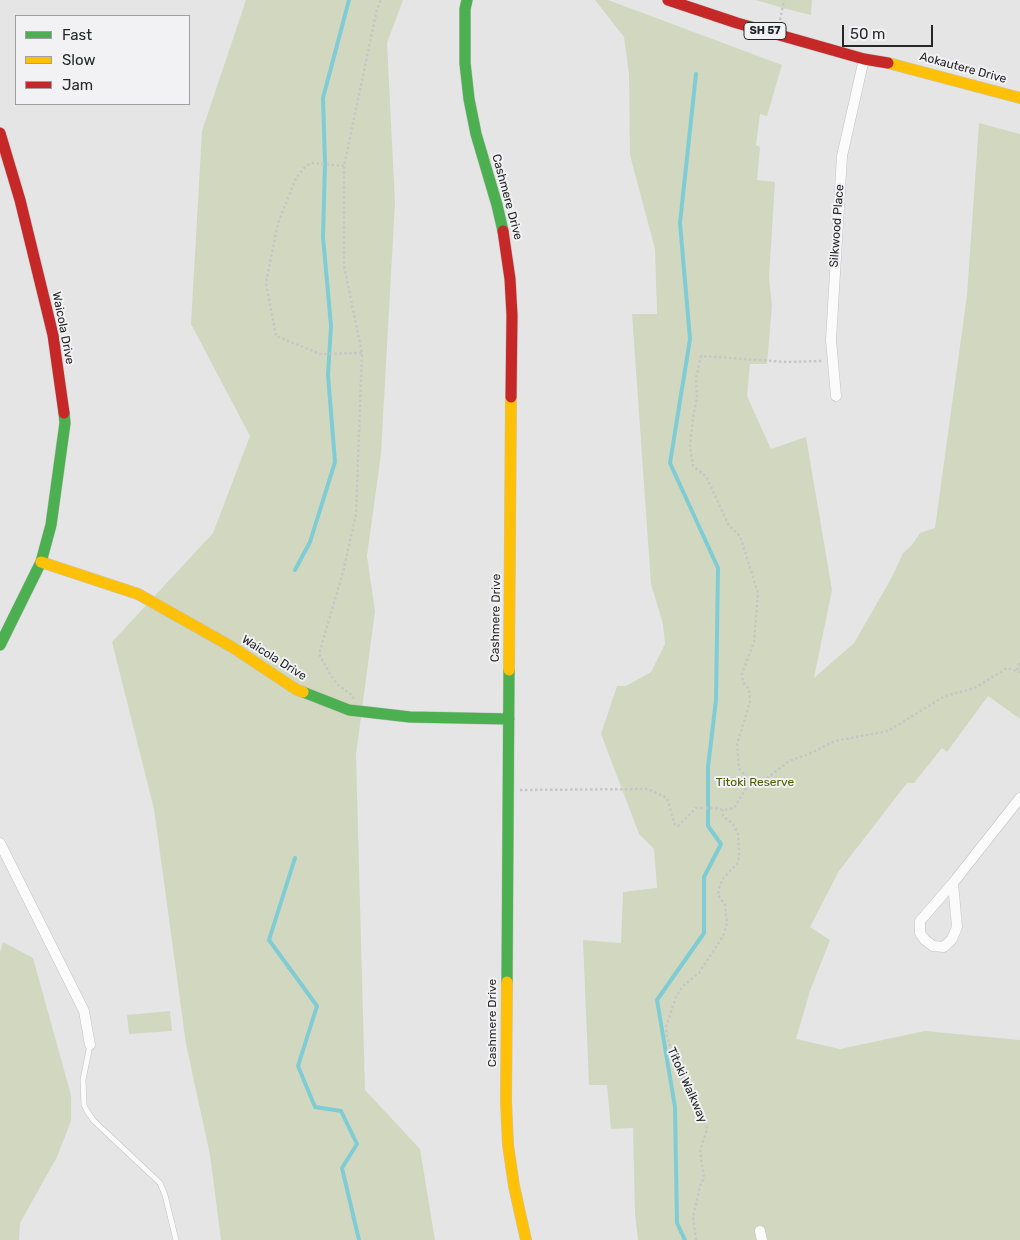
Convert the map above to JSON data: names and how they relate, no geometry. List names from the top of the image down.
{
  "streets": {
    "main road": [
      "SH 57",
      "Aokautere Drive",
      "Cashmere Drive",
      "Waicola Drive"
    ],
    "street": ["Silkwood Place"],
    "path": ["Titoki Walkway"]
  },
  "crossings": [
    ["Aokautere Drive", "Silkwood Place"],
    ["Cashmere Drive", "Waicola Drive"]
  ],
  "parks": ["Titoki Reserve"],
  "legend": ["Fast", "Slow", "Jam"],
  "scale_bar": "50 m"
}
